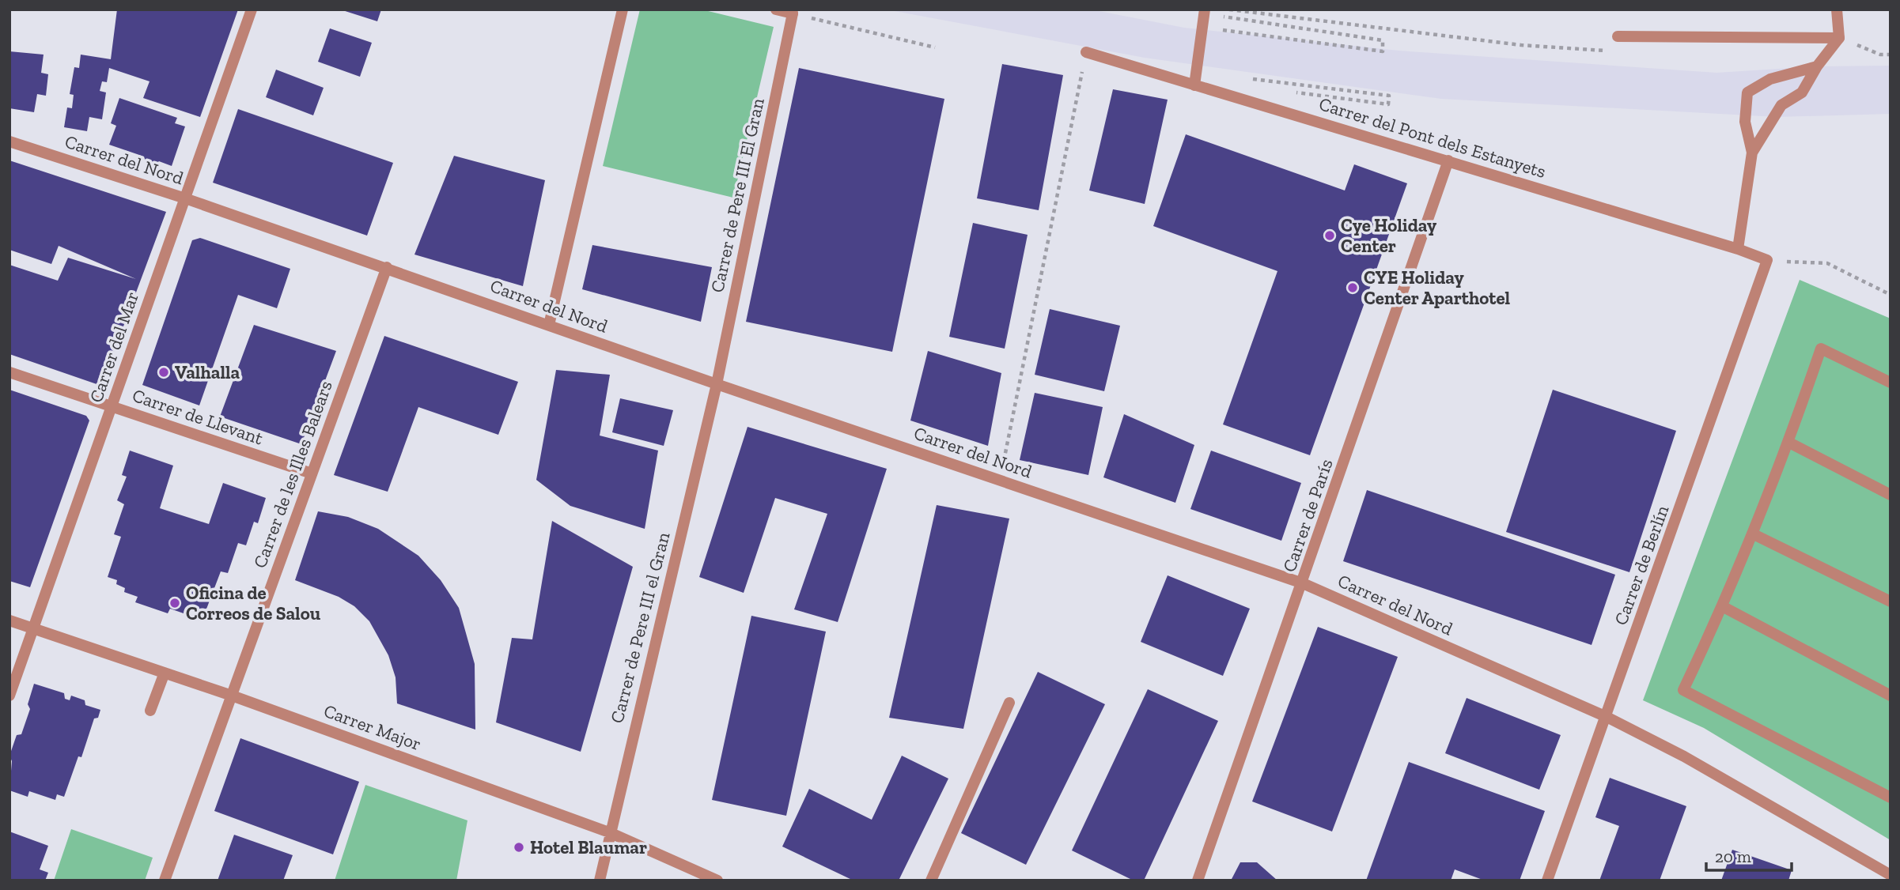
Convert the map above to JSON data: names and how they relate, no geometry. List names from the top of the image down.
{
  "streets": {
    "street": [
      "Carrer del Pont dels Estanyets",
      "Carrer del Nord",
      "Carrer de Pere III El Gran",
      "Carrer del Mar",
      "Carrer de Llevant",
      "Carrer de les Illes Balears",
      "Carrer de París",
      "Carrer de Berlín",
      "Carrer de Pere III el Gran",
      "Carrer Major"
    ]
  },
  "crossings": [
    ["Carrer del Pont dels Estanyets", "Carrer de París"],
    ["Carrer del Pont dels Estanyets", "Carrer de Berlín"],
    ["Carrer del Nord", "Carrer de Pere III El Gran"],
    ["Carrer del Nord", "Carrer del Mar"],
    ["Carrer del Nord", "Carrer de les Illes Balears"],
    ["Carrer del Nord", "Carrer de París"],
    ["Carrer del Nord", "Carrer de Berlín"],
    ["Carrer del Nord", "Carrer de Pere III el Gran"],
    ["Carrer de Pere III El Gran", "Carrer de Pere III el Gran"],
    ["Carrer del Mar", "Carrer de Llevant"],
    ["Carrer del Mar", "Carrer Major"],
    ["Carrer de Llevant", "Carrer de les Illes Balears"],
    ["Carrer de les Illes Balears", "Carrer Major"],
    ["Carrer de Pere III el Gran", "Carrer Major"]
  ],
  "places": [
    "Cye Holiday Center",
    "CYE Holiday Center Aparthotel",
    "Valhalla",
    "Oficina de Correos de Salou",
    "Hotel Blaumar"
  ],
  "scale_bar": "20 m"
}
